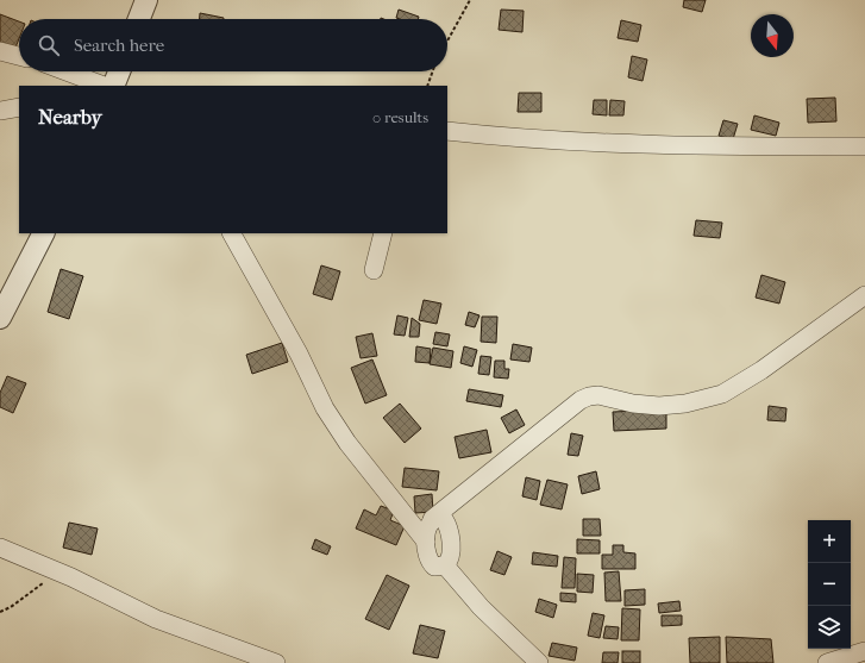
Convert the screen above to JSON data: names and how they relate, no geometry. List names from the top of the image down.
{
  "north": "bottom",
  "page": {
    "search": "Search here",
    "heading": ["Nearby", "0 results"],
    "map_buttons": ["+", "−"]
  }
}
